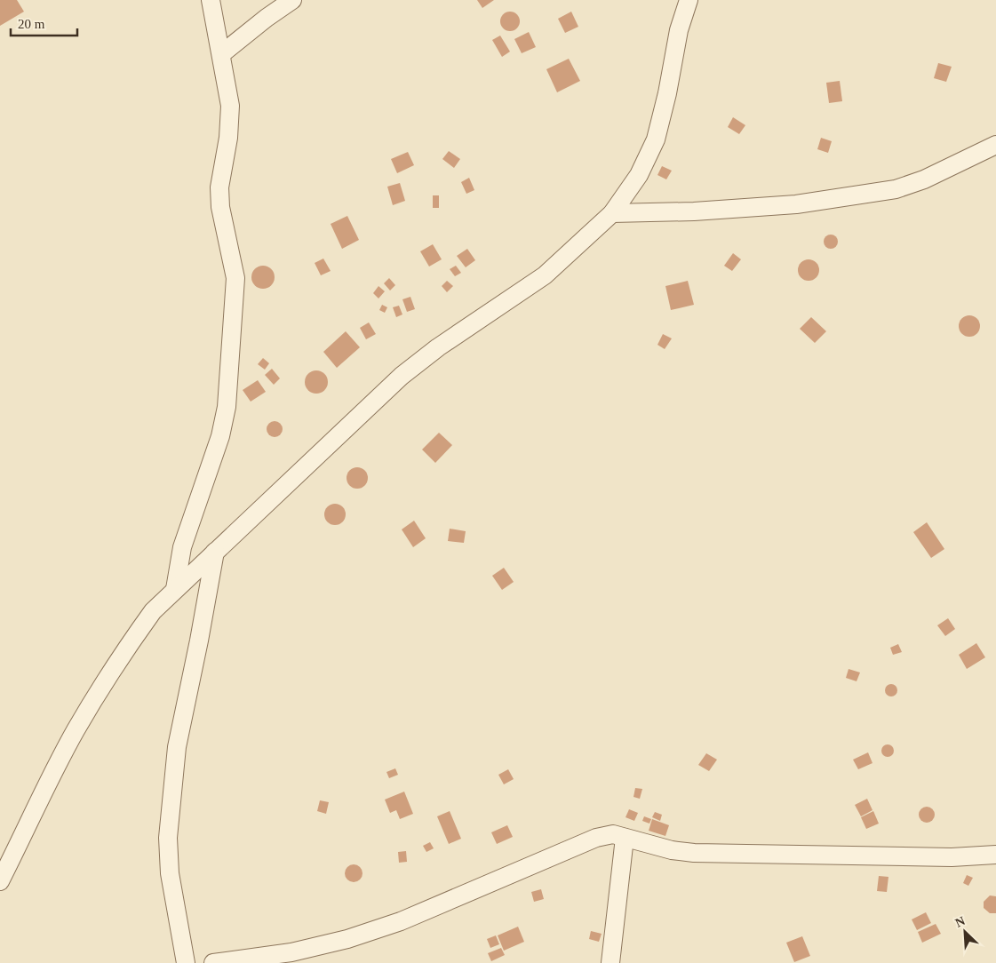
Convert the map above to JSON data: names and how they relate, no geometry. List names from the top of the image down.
{
  "scale_bar": "20 m",
  "north": "top left"
}
